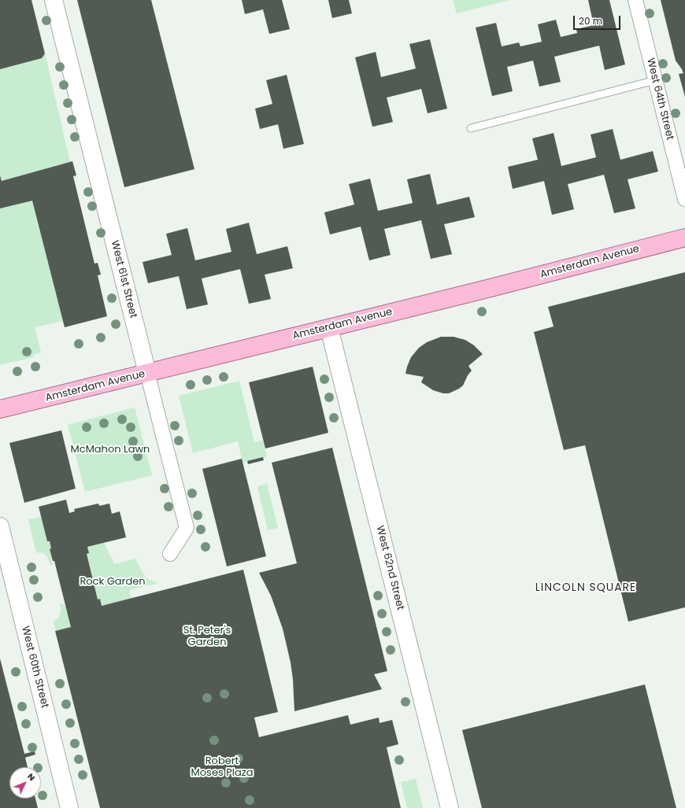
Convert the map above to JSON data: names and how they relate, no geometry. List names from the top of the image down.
{
  "streets": {
    "main road": ["Amsterdam Avenue"],
    "street": [
      "West 64th Street",
      "West 61st Street",
      "West 62nd Street",
      "West 60th Street"
    ]
  },
  "crossings": [
    ["Amsterdam Avenue", "West 61st Street"],
    ["Amsterdam Avenue", "West 62nd Street"]
  ],
  "districts": ["LINCOLN SQUARE"],
  "parks": [
    "McMahon Lawn",
    "Rock Garden",
    "St. Peter's Garden",
    "Robert Moses Plaza"
  ],
  "scale_bar": "20 m",
  "north": "top right"
}
